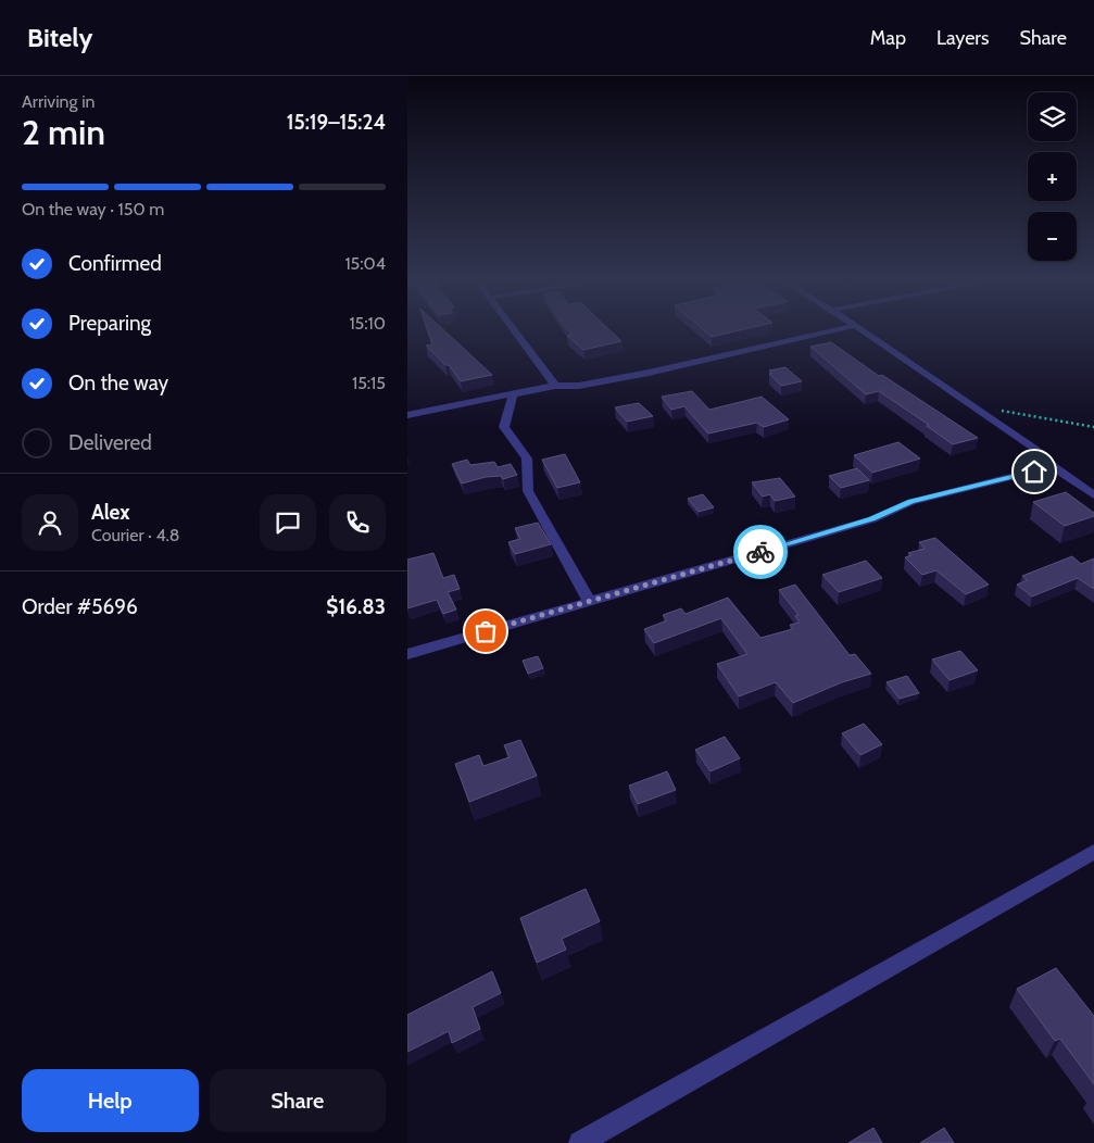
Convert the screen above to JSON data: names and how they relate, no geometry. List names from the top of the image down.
{
  "page": {
    "header": "Bitely",
    "nav": ["Map", "Layers", "Share"],
    "heading": ["2 min", "Arriving in", "15:19–15:24"],
    "panel": [
      "Alex",
      "Courier · 4.8",
      "Order #5696",
      "$16.83"
    ],
    "map_buttons": ["+", "−"],
    "bar": "On the way · 150 m",
    "list": [
      ["Confirmed", "15:04"],
      ["Preparing", "15:10"],
      ["On the way", "15:15"],
      "Delivered"
    ],
    "buttons": ["Help", "Share"]
  }
}
